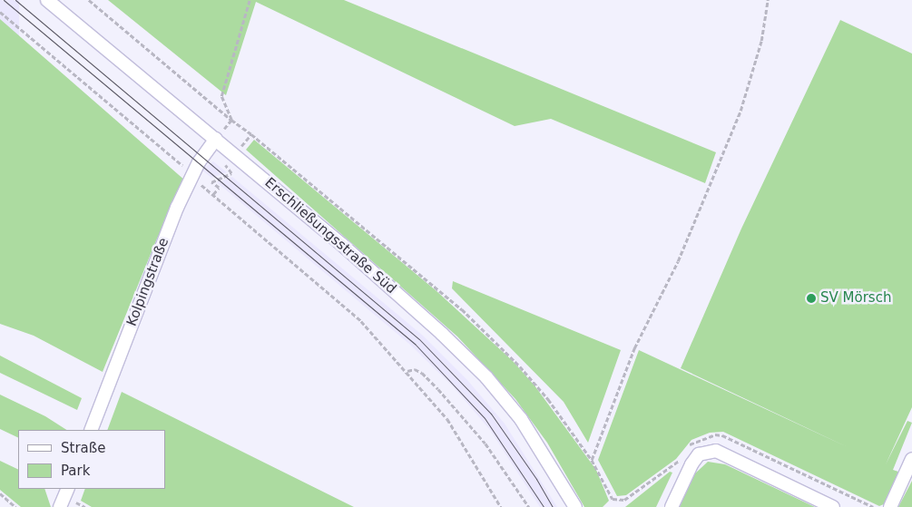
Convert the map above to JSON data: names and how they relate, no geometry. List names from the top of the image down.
{
  "streets": {
    "street": ["Erschließungsstraße Süd", "Kolpingstraße"]
  },
  "crossings": [
    ["Erschließungsstraße Süd", "Kolpingstraße"]
  ],
  "places": ["SV Mörsch"],
  "legend": ["Straße", "Park"]
}
